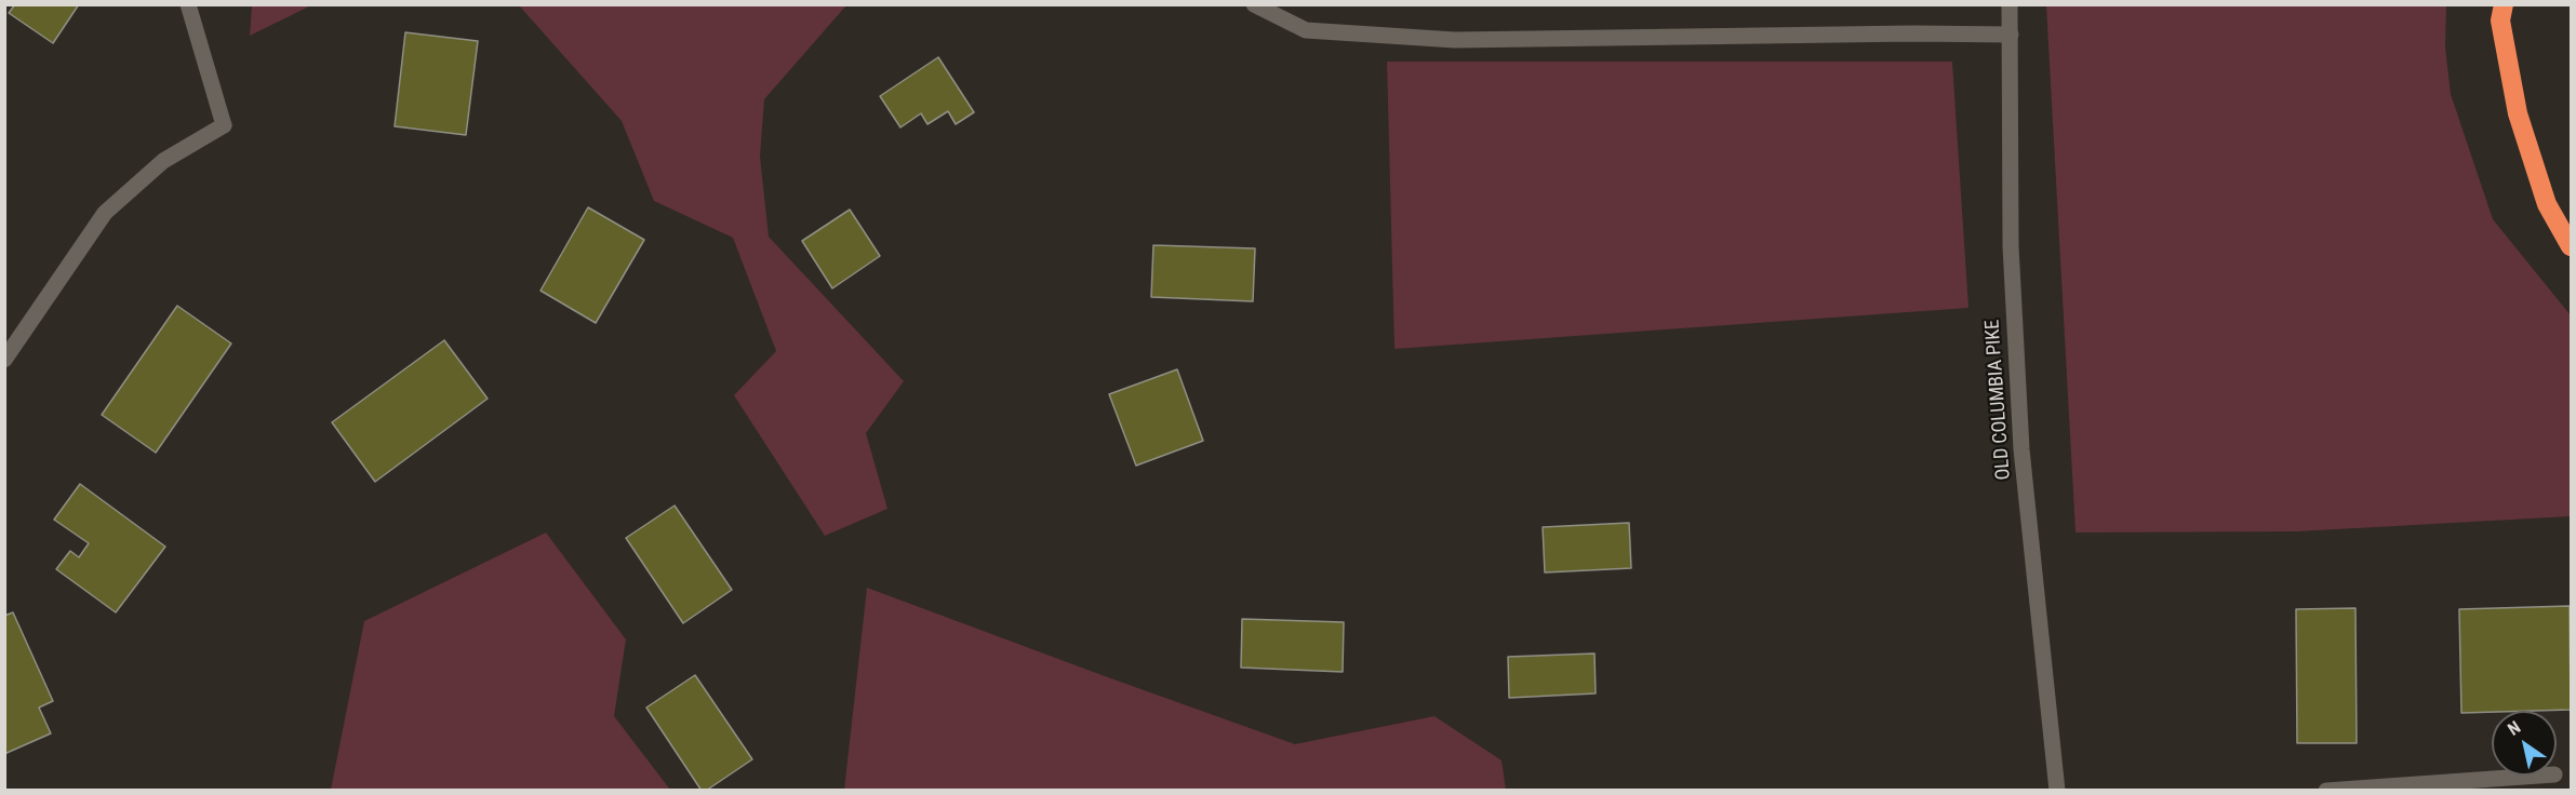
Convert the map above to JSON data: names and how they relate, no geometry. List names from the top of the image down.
{
  "streets": {
    "street": ["OLD COLUMBIA PIKE"]
  },
  "north": "top left"
}
